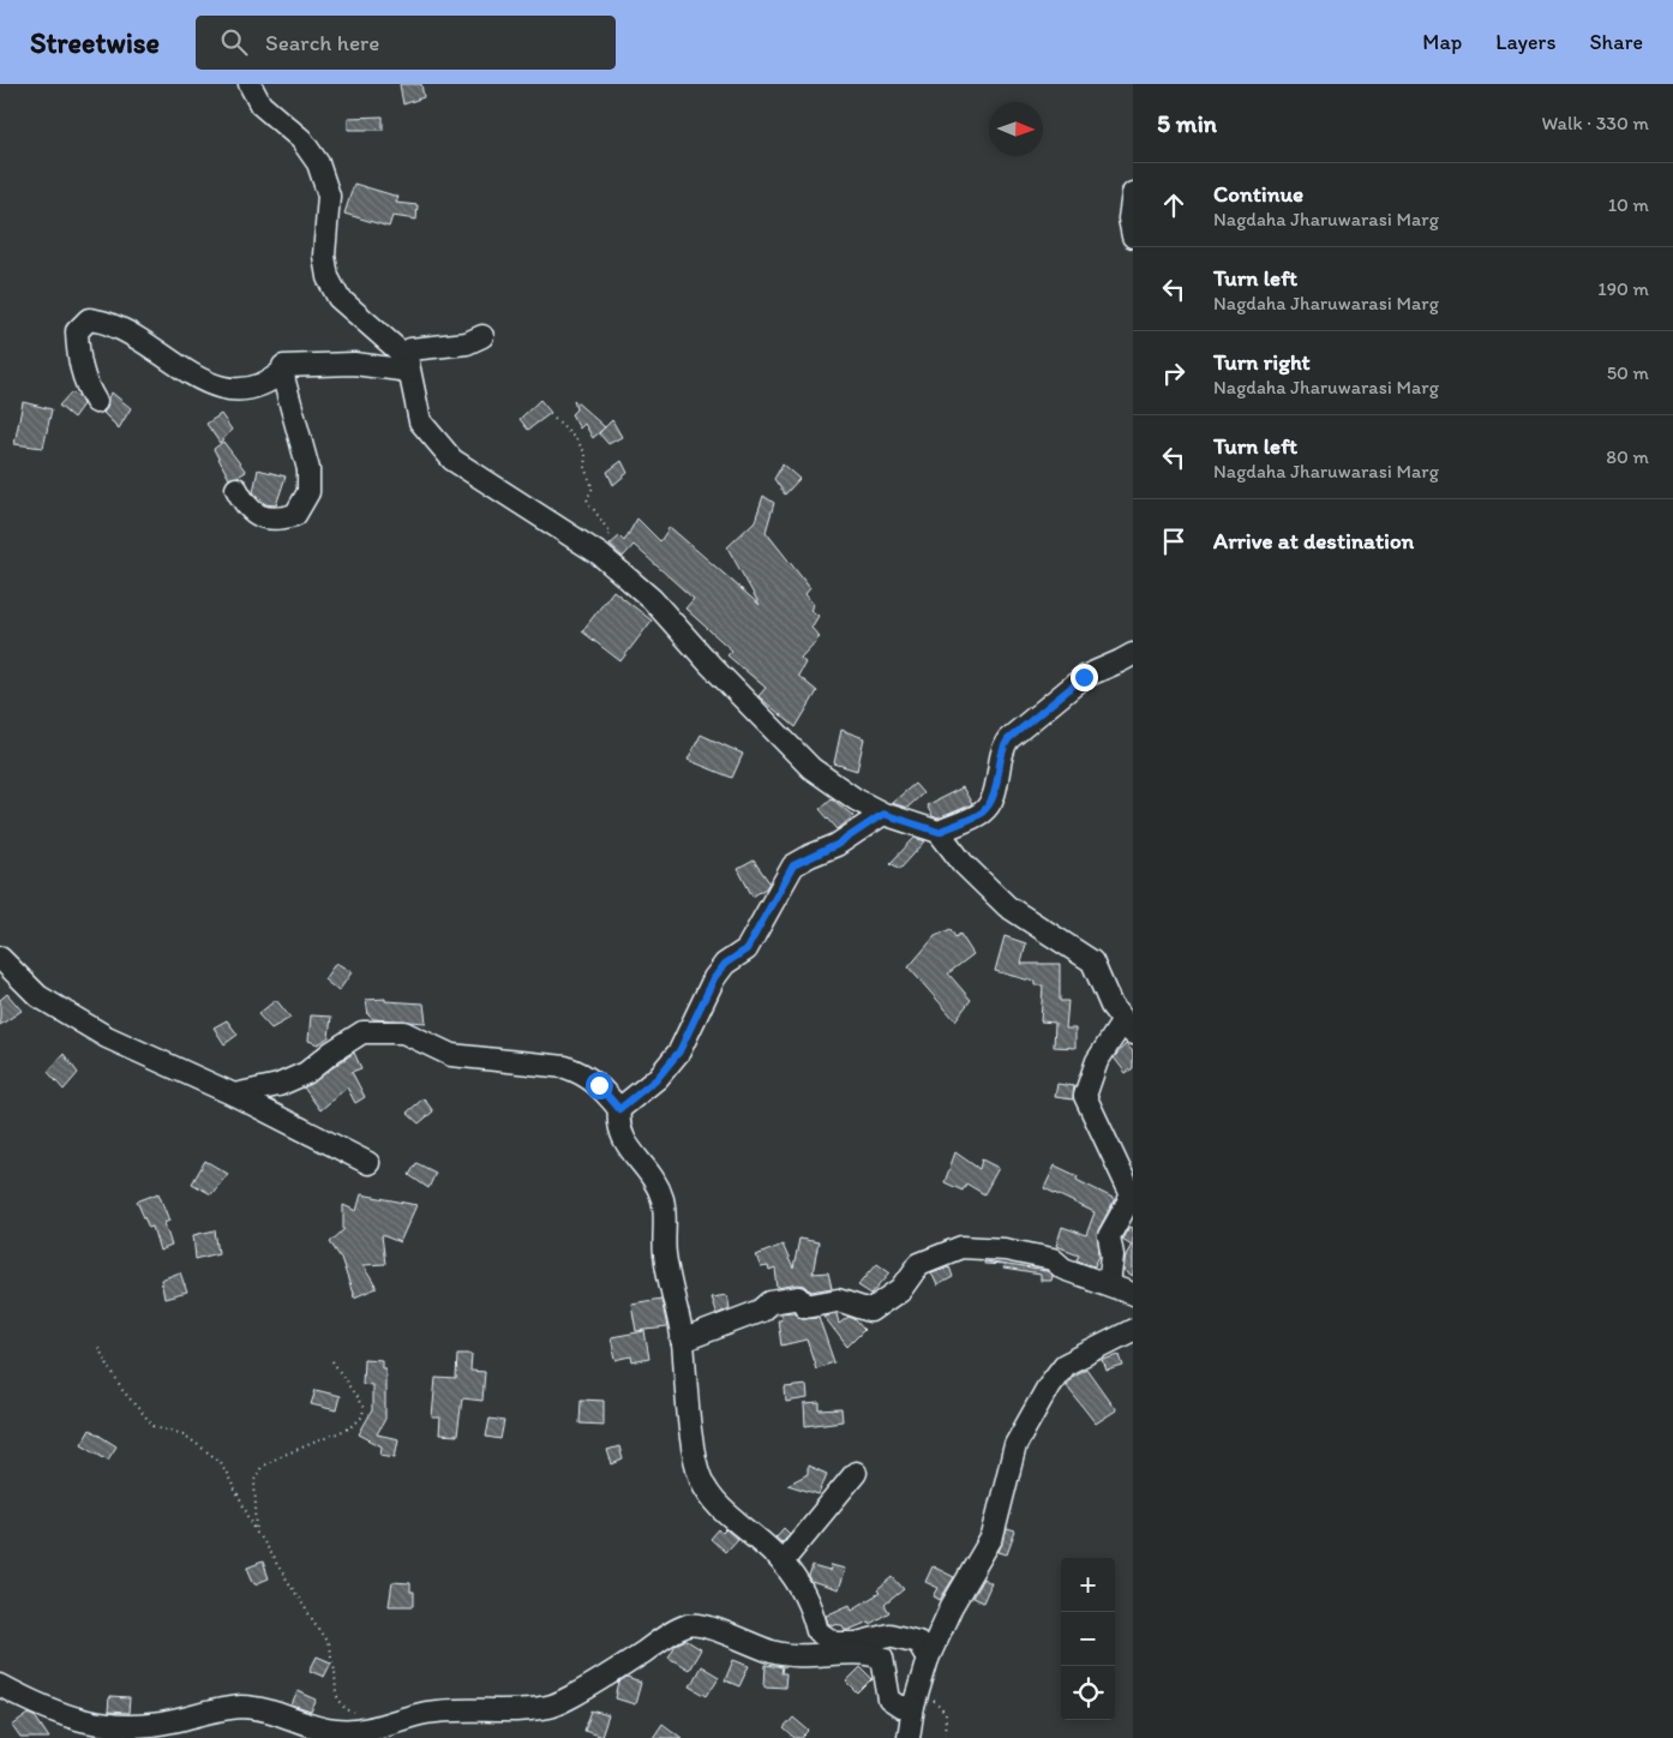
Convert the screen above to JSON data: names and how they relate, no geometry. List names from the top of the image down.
{
  "north": "right",
  "page": {
    "header": "Streetwise",
    "search": "Search here",
    "nav": ["Map", "Layers", "Share"],
    "heading": ["5 min", "Walk · 330 m"],
    "list": [
      ["Continue", "Nagdaha Jharuwarasi Marg", "10 m"],
      ["Turn left", "Nagdaha Jharuwarasi Marg", "190 m"],
      ["Turn right", "Nagdaha Jharuwarasi Marg", "50 m"],
      ["Turn left", "Nagdaha Jharuwarasi Marg", "80 m"],
      "Arrive at destination"
    ],
    "map_buttons": ["+", "−"]
  }
}
